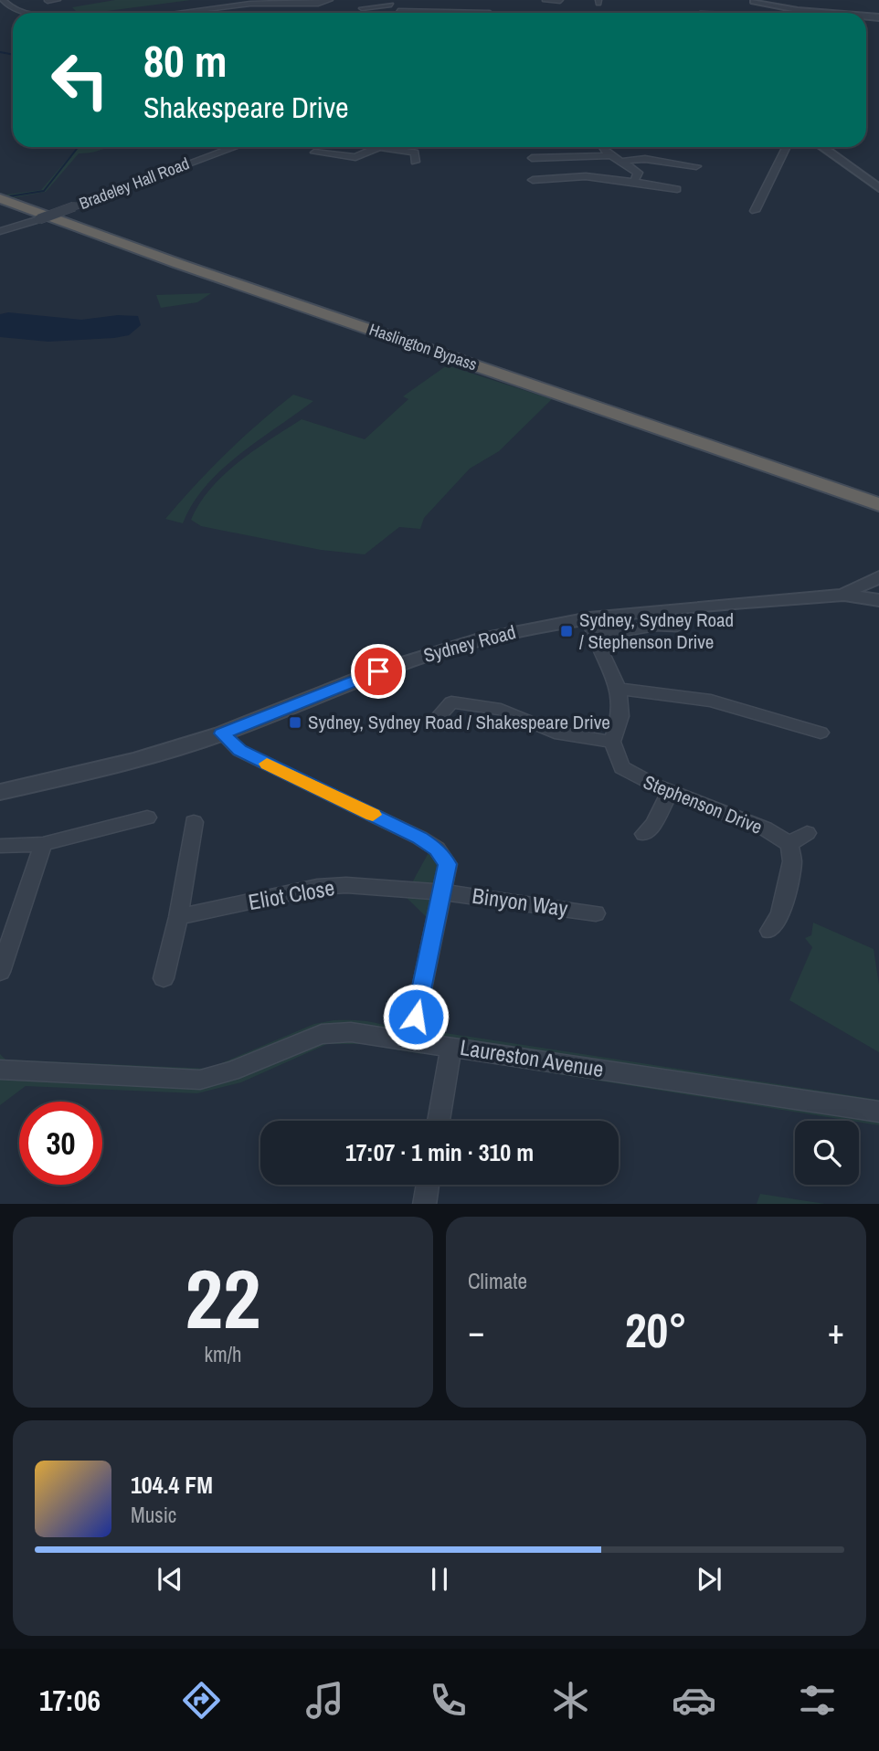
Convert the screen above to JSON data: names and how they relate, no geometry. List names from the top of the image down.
{
  "streets": {
    "highway": ["Haslington Bypass"],
    "street": [
      "Bradeley Hall Road",
      "Sydney Road",
      "Stephenson Drive",
      "Eliot Close",
      "Binyon Way",
      "Laureston Avenue"
    ]
  },
  "crossings": [
    ["Eliot Close", "Binyon Way"]
  ],
  "places": {
    "transit": ["Sydney, Sydney Road / Stephenson Drive", "Sydney, Sydney Road / Shakespeare Drive"]
  },
  "page": {
    "turn": ["80 m", "Shakespeare Drive"],
    "limit": "30",
    "trip": "17:07 · 1 min · 310 m",
    "tile": [
      ["22", "km/h"],
      "Climate"
    ],
    "heat": ["−", "20°", "+"],
    "song": ["104.4 FM", "Music"],
    "tabs": "17:06"
  }
}
